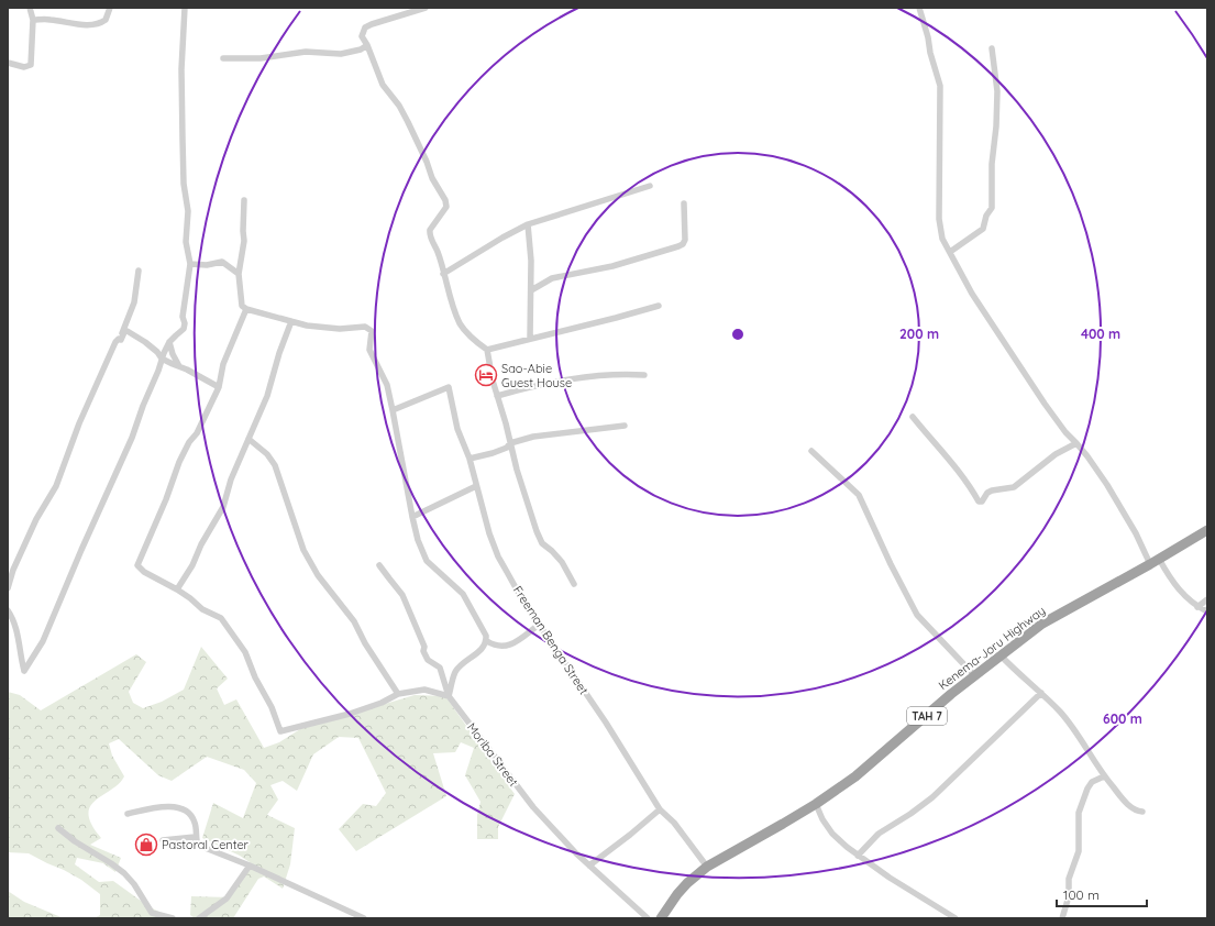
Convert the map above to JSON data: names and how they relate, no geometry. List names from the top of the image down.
{
  "streets": {
    "highway": ["Kenema-Joru Highway", "TAH 7"],
    "street": ["Freeman Benga Street", "Moriba Street"]
  },
  "crossings": [
    ["Freeman Benga Street", "Kenema-Joru Highway"]
  ],
  "places": {
    "hotel": ["Sao-Abie Guest House"],
    "shop": ["Pastoral Center"]
  },
  "scale_bar": "100 m",
  "rings": ["200 m", "400 m", "600 m"]
}
